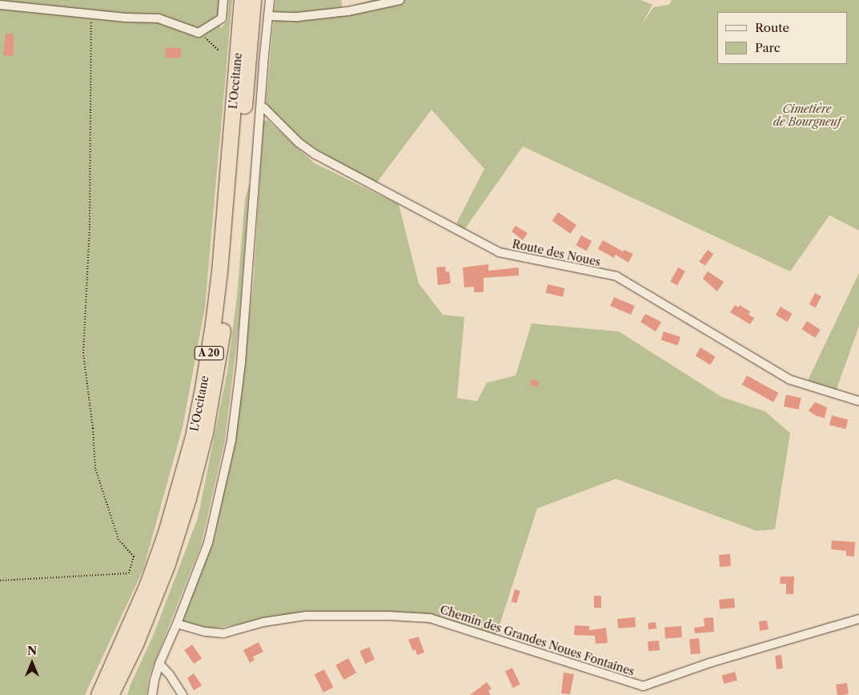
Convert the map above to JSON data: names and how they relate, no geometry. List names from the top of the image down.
{
  "streets": {
    "highway": ["L'Occitane", "A 20"],
    "street": ["Route des Noues", "Chemin des Grandes Noues Fontaines"]
  },
  "parks": ["Cimetière de Bourgneuf"],
  "legend": ["Route", "Parc"],
  "north": "top"
}
